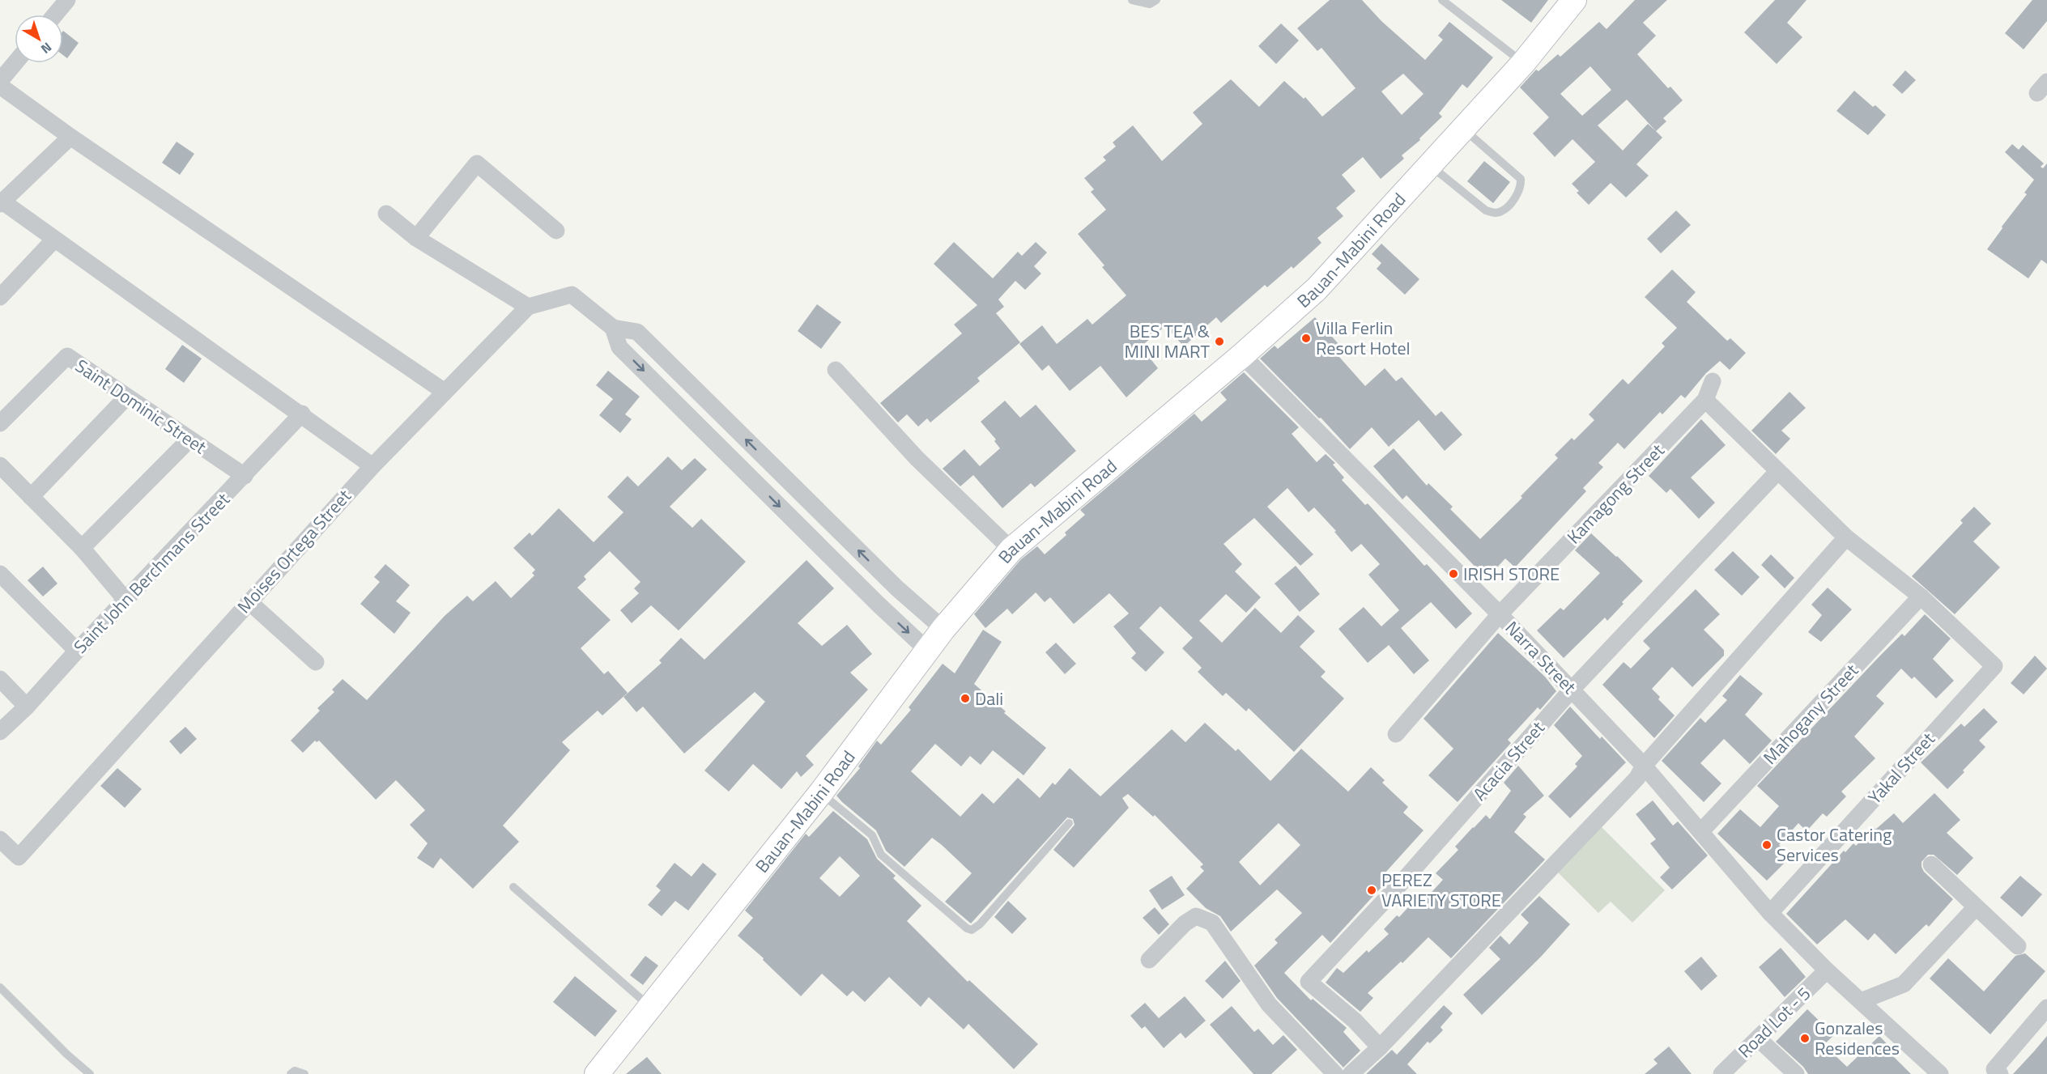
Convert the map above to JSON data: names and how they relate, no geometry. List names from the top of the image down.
{
  "streets": {
    "main road": ["Bauan-Mabini Road"],
    "street": [
      "Saint Dominic Street",
      "Kamagong Street",
      "Moises Ortega Street",
      "Saint John Berchmans Street",
      "Narra Street",
      "Mahogany Street",
      "Acacia Street",
      "Yakal Street",
      "Road Lot - 5"
    ]
  },
  "crossings": [
    ["Bauan-Mabini Road", "Narra Street"],
    ["Saint Dominic Street", "Saint John Berchmans Street"],
    ["Kamagong Street", "Narra Street"],
    ["Narra Street", "Mahogany Street"],
    ["Narra Street", "Acacia Street"],
    ["Narra Street", "Yakal Street"],
    ["Narra Street", "Road Lot - 5"],
    ["Mahogany Street", "Yakal Street"]
  ],
  "places": [
    "Villa Ferlin Resort Hotel",
    "BES TEA & MINI MART",
    "IRISH STORE",
    "Dali",
    "Castor Catering Services",
    "PEREZ VARIETY STORE",
    "Gonzales Residences"
  ],
  "north": "bottom right"
}
